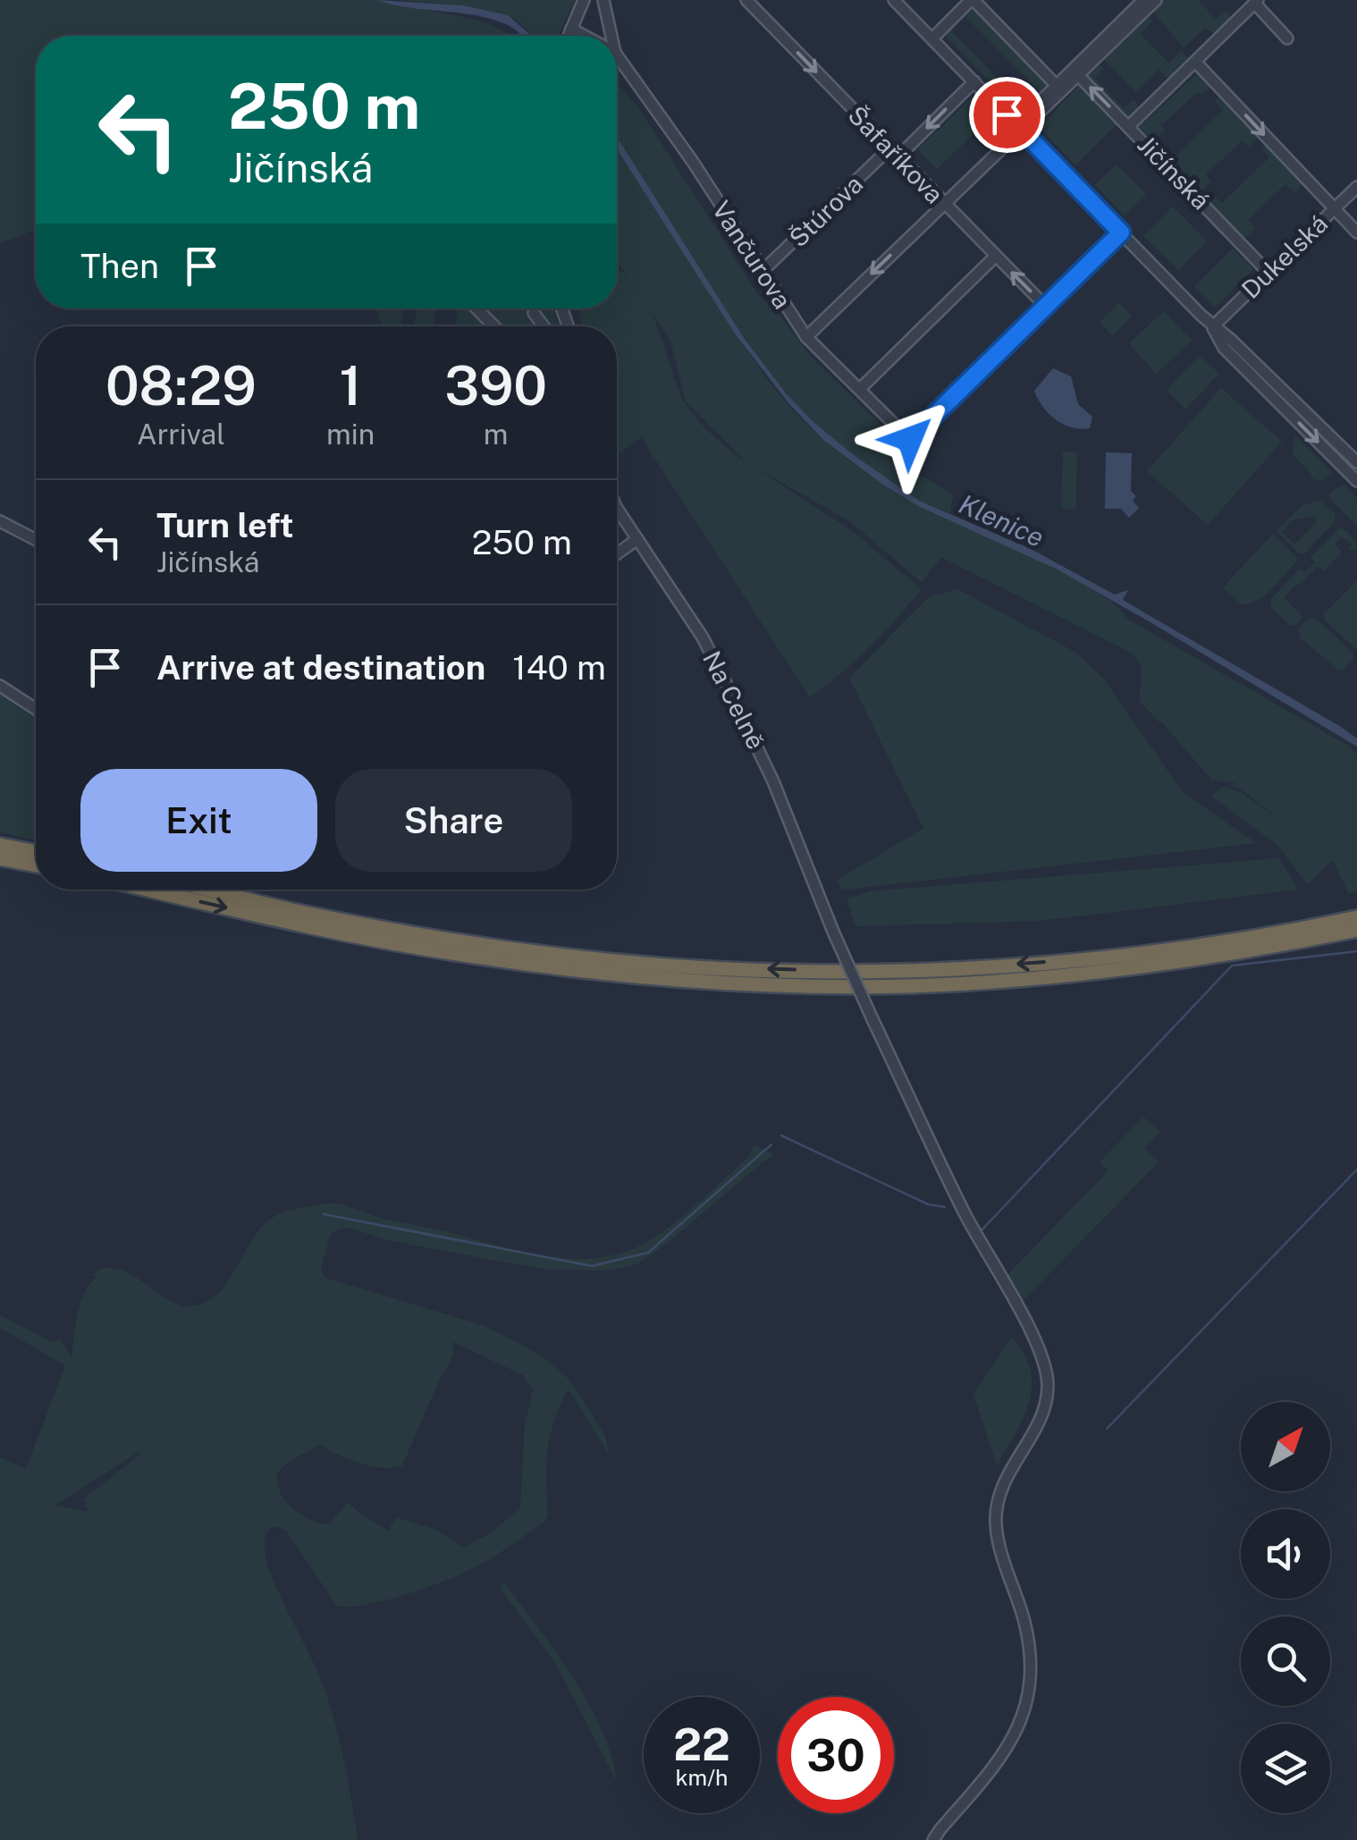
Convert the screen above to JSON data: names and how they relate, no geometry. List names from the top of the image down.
{
  "streets": {
    "street": [
      "Šafaříkova",
      "Jičínská",
      "Štúrova",
      "Vančurova",
      "Dukelská",
      "Na Celně"
    ]
  },
  "crossings": [
    ["Šafaříkova", "Štúrova"],
    ["Šafaříkova", "Vančurova"],
    ["Jičínská", "Dukelská"],
    ["Štúrova", "Vančurova"]
  ],
  "water": ["Klenice"],
  "north": "top right",
  "page": {
    "turn": ["250 m", "Jičínská"],
    "then": "Then",
    "eta": [
      "08:29",
      "Arrival",
      "1",
      "min",
      "390",
      "m"
    ],
    "list": [
      {
        "name": "Turn left",
        "note": "Jičínská",
        "value": "250 m"
      },
      {
        "name": "Arrive at destination",
        "value": "140 m"
      }
    ],
    "buttons": ["Exit", "Share"],
    "speed": "22 km/h",
    "limit": "30"
  }
}
